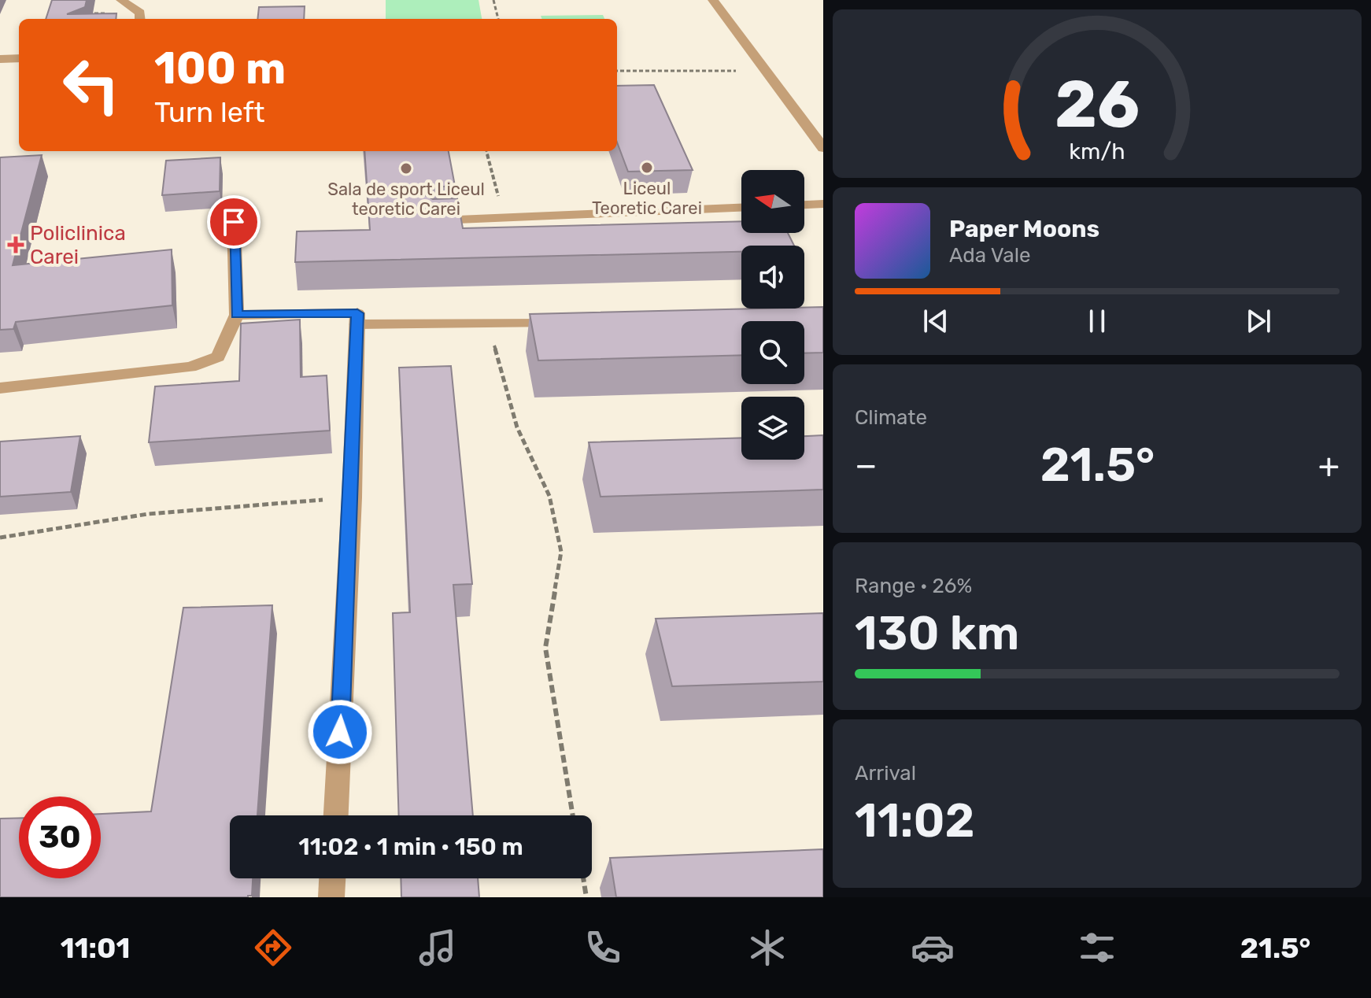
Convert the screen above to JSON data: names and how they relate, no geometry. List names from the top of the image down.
{
  "places": {
    "other": ["Liceul Teoretic Carei", "Sala de sport Liceul teoretic Carei"],
    "health": ["Policlinica Carei"]
  },
  "north": "left",
  "page": {
    "turn": ["100 m", "Turn left"],
    "song": ["Paper Moons", "Ada Vale"],
    "tile": [
      "Climate",
      ["Range · 26%", "130 km"],
      ["Arrival", "11:02"]
    ],
    "heat": ["−", "21.5°", "+"],
    "limit": "30",
    "trip": "11:02 · 1 min · 150 m",
    "tabs": ["11:01", "21.5°"],
    "gauge": ["26", "km/h"]
  }
}
